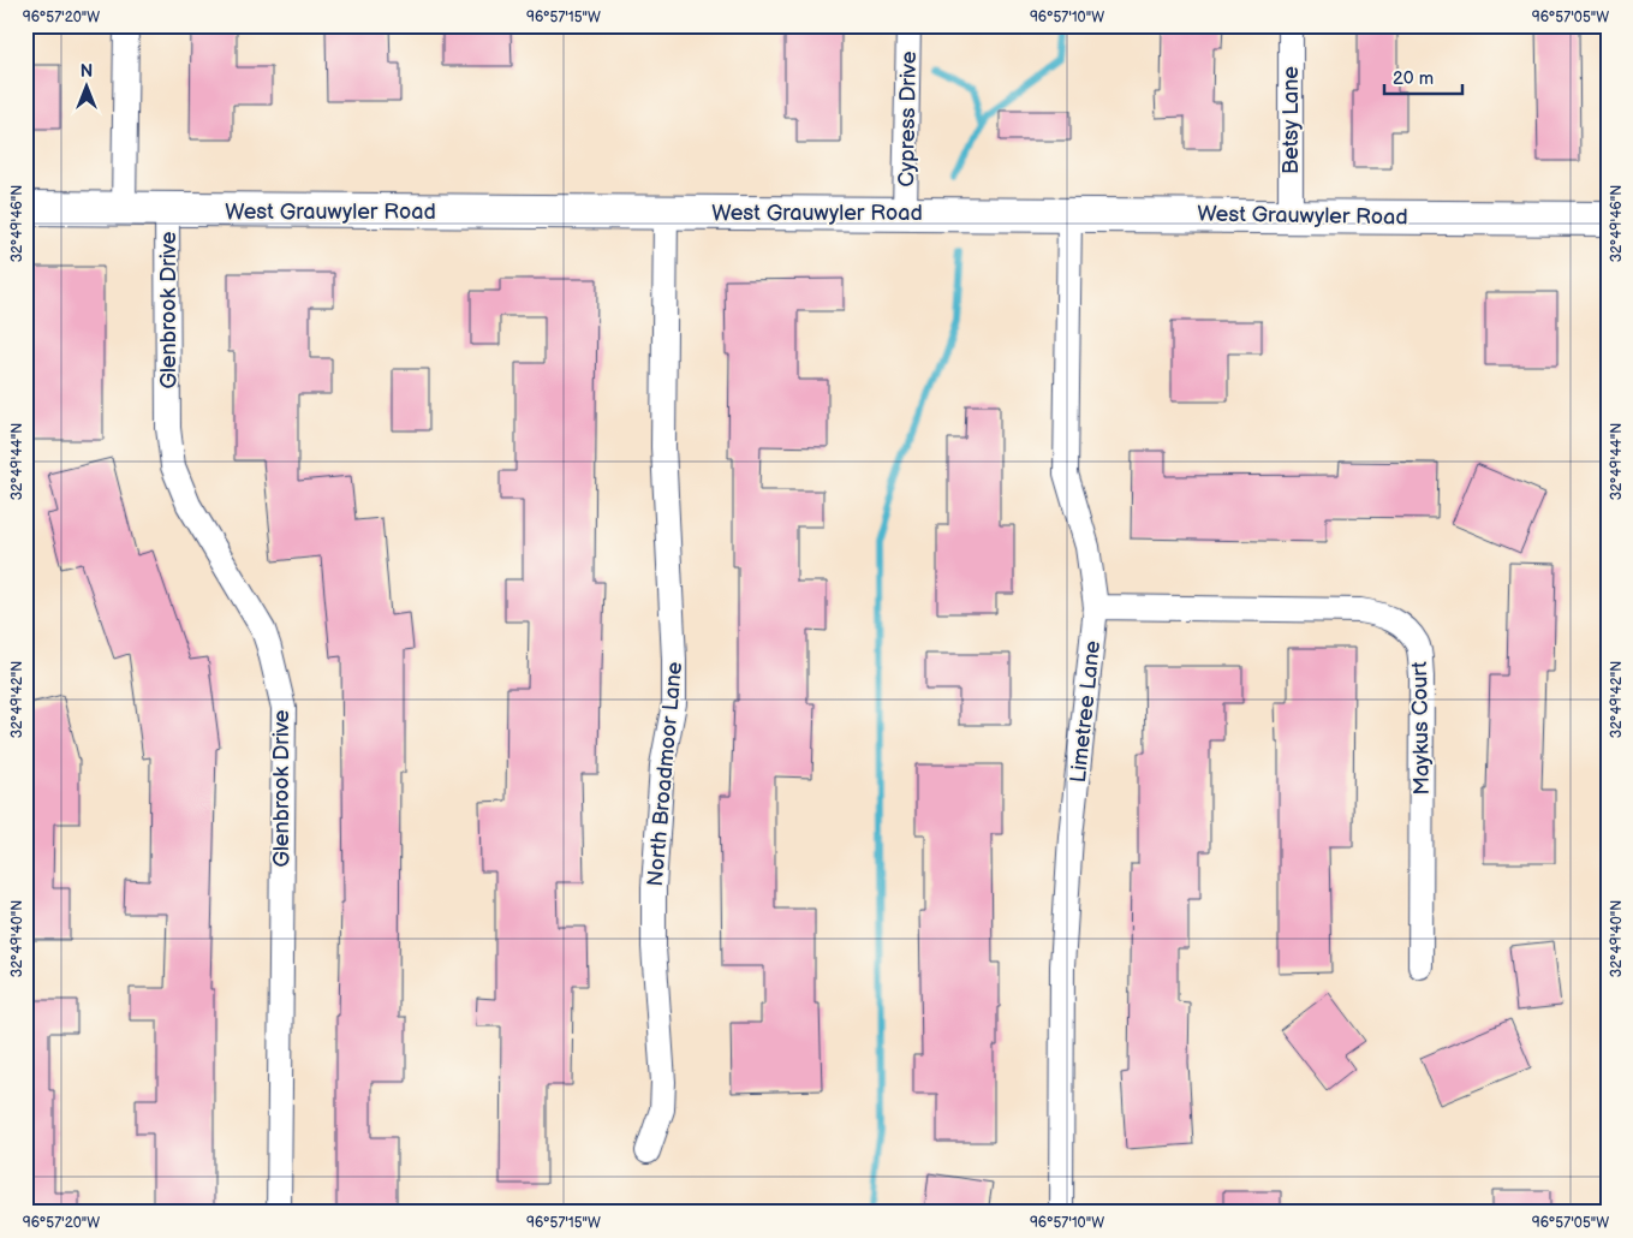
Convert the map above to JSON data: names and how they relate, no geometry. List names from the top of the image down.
{
  "streets": {
    "main road": ["West Grauwyler Road"],
    "street": [
      "Cypress Drive",
      "Betsy Lane",
      "Glenbrook Drive",
      "Limetree Lane",
      "Maykus Court",
      "North Broadmoor Lane"
    ]
  },
  "crossings": [
    ["Cypress Drive", "West Grauwyler Road"],
    ["Betsy Lane", "West Grauwyler Road"],
    ["West Grauwyler Road", "Glenbrook Drive"],
    ["West Grauwyler Road", "Limetree Lane"],
    ["West Grauwyler Road", "North Broadmoor Lane"],
    ["Limetree Lane", "Maykus Court"]
  ],
  "scale_bar": "20 m",
  "north": "top",
  "coordinates": [
    "96°57'20\"W",
    "96°57'15\"W",
    "96°57'10\"W",
    "96°57'05\"W",
    "32°49'46\"N",
    "32°49'44\"N",
    "32°49'42\"N",
    "32°49'40\"N"
  ]
}
